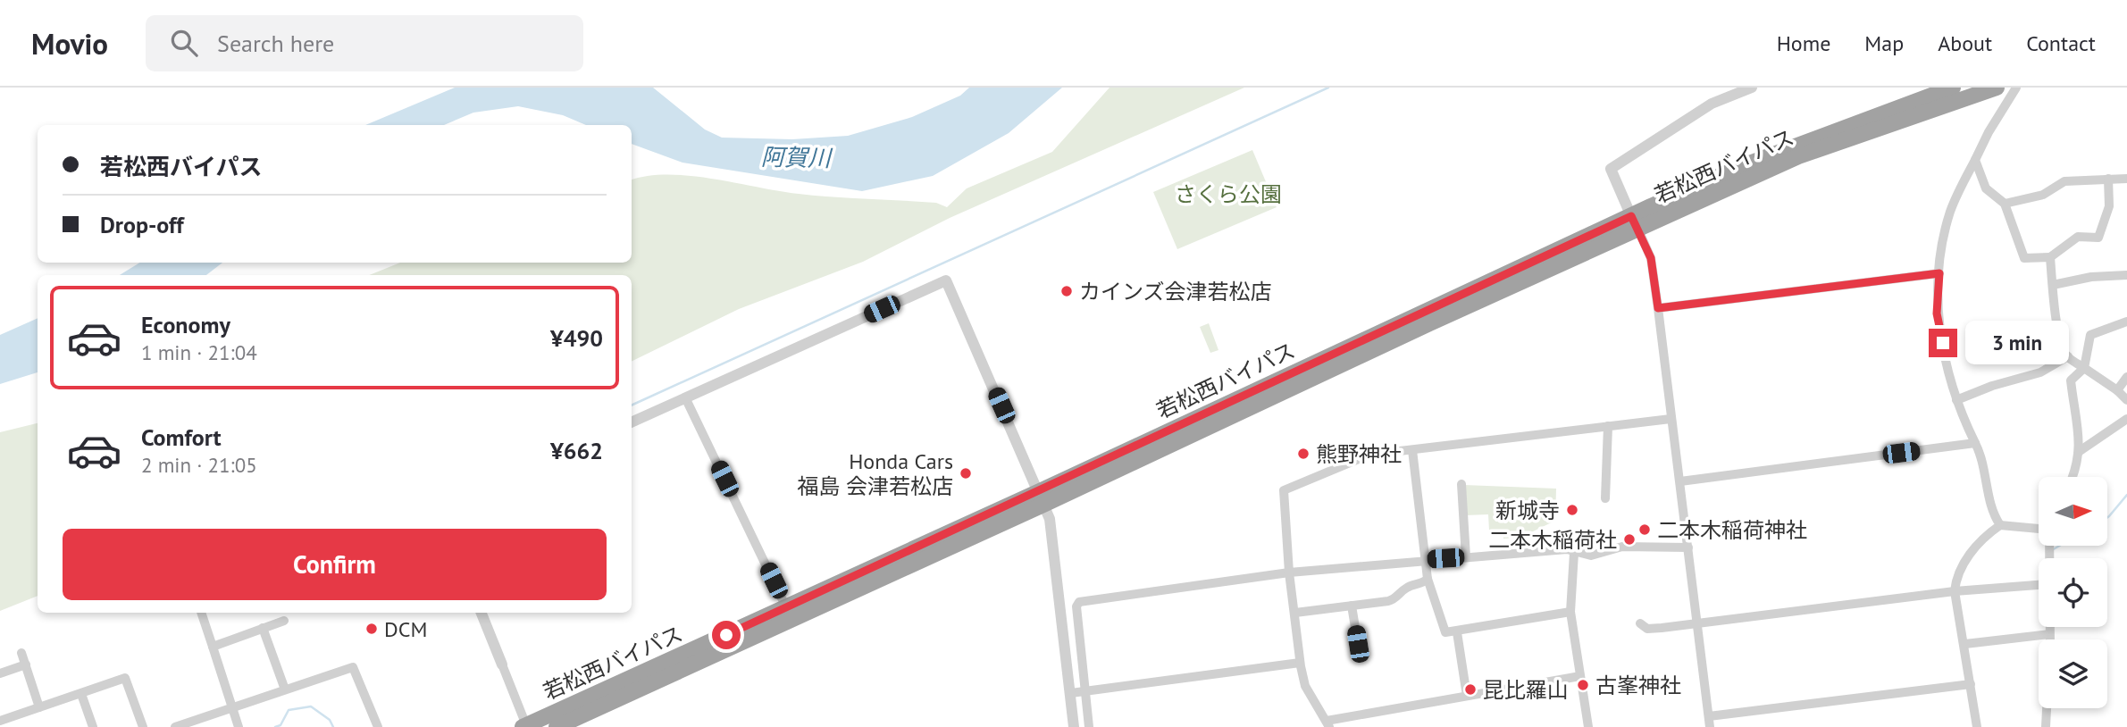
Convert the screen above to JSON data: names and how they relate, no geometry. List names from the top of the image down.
{
  "streets": {
    "highway": ["若松西バイパス"]
  },
  "water": ["阿賀川"],
  "parks": ["さくら公園"],
  "places": [
    "カインズ会津若松店",
    "熊野神社",
    "Honda Cars 福島 会津若松店",
    "新城寺",
    "二本木稲荷神社",
    "二本木稲荷社",
    "DCM",
    "古峯神社",
    "昆比羅山"
  ],
  "north": "right",
  "page": {
    "header": "Movio",
    "search": "Search here",
    "nav": [
      "Home",
      "Map",
      "About",
      "Contact"
    ],
    "banner": ["若松西バイパス", "Drop-off"],
    "list": [
      {
        "name": "Economy",
        "note": "1 min · 21:04",
        "value": "¥490"
      },
      {
        "name": "Comfort",
        "note": "2 min · 21:05",
        "value": "¥662"
      }
    ],
    "bubble": "3 min",
    "buttons": "Confirm"
  }
}
